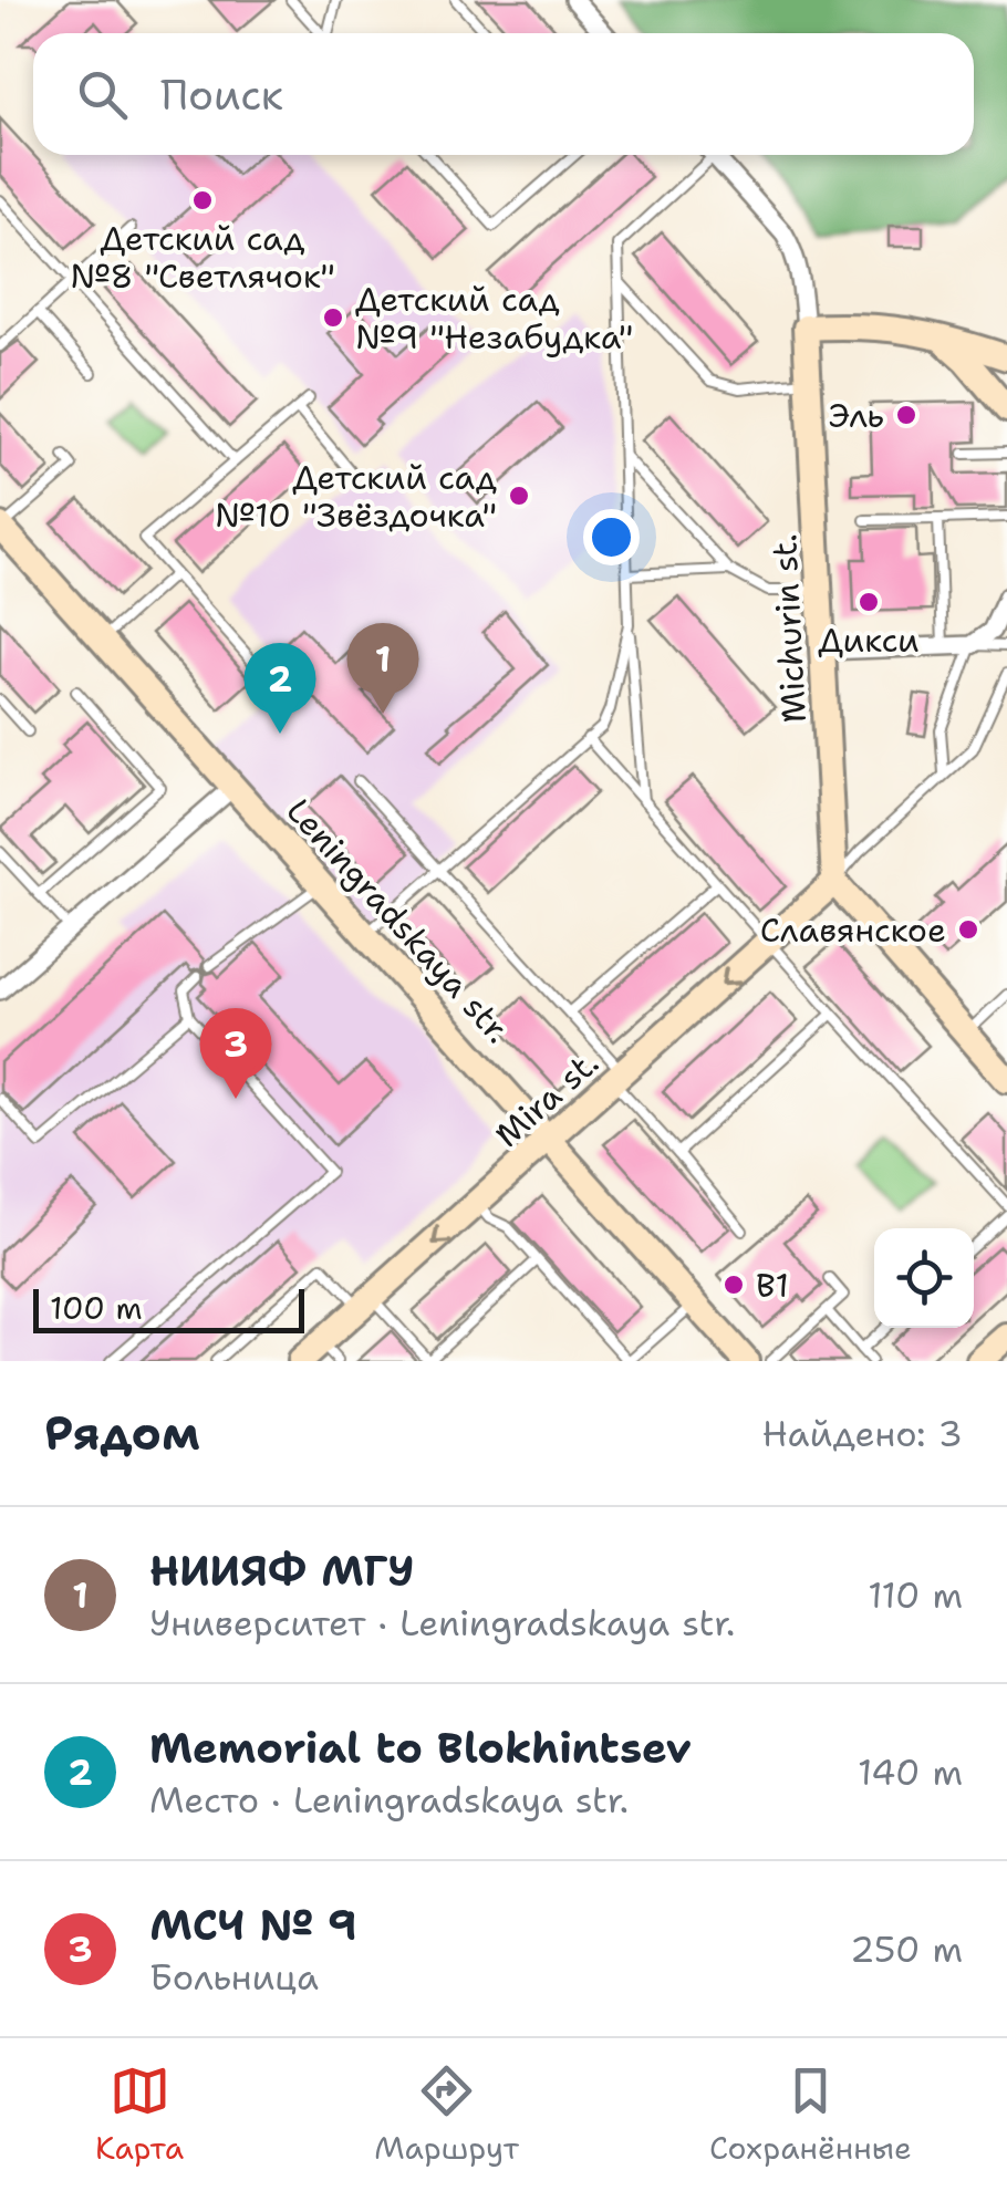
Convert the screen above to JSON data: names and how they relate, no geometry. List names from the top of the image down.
{
  "streets": {
    "street": ["Michurin st.", "Leningradskaya str.", "Mira st."]
  },
  "crossings": [
    ["Michurin st.", "Mira st."],
    ["Leningradskaya str.", "Mira st."]
  ],
  "one_way": ["Mira st."],
  "places": [
    "Детский сад №8 \"Светлячок\"",
    "Детский сад №9 \"Незабудка\"",
    "Эль",
    "Детский сад №10 \"Звёздочка\"",
    "Дикси",
    "Славянское",
    "В1"
  ],
  "scale_bar": "100 m",
  "page": {
    "search": "Поиск",
    "pins": ["1", "2", "3"],
    "scale": "100 m",
    "heading": ["Рядом", "Найдено: 3"],
    "list": [
      {
        "mark": "1",
        "name": "НИИЯФ МГУ",
        "note": "Университет · Leningradskaya str.",
        "value": "110 m"
      },
      {
        "mark": "2",
        "name": "Memorial to Blokhintsev",
        "note": "Место · Leningradskaya str.",
        "value": "140 m"
      },
      {
        "mark": "3",
        "name": "МСЧ № 9",
        "note": "Больница",
        "value": "250 m"
      }
    ],
    "nav": ["Карта", "Маршрут", "Сохранённые"]
  }
}
